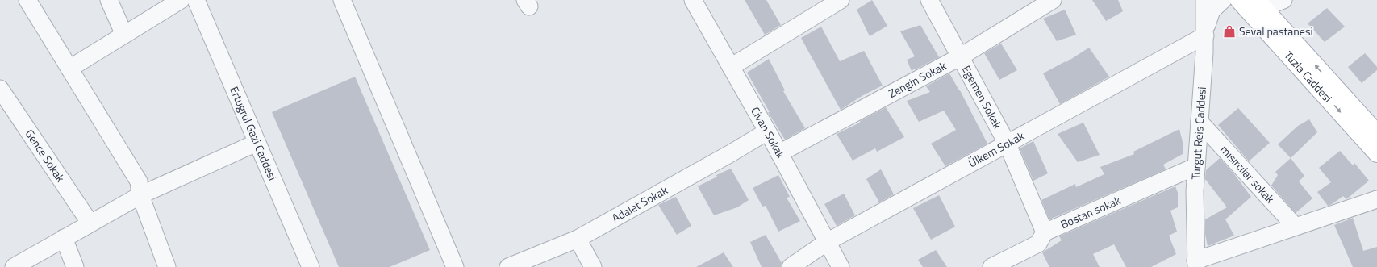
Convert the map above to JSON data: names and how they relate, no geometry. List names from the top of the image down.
{
  "streets": {
    "main road": ["Tuzla Caddesi"],
    "street": [
      "Zengin Sokak",
      "Egemen Sokak",
      "Civan Sokak",
      "Turgut Reis Caddesi",
      "Ertugrul Gazi Caddesi",
      "Ülkem Sokak",
      "Gence Sokak",
      "mısırcılar sokak",
      "Adalet Sokak",
      "Bostan sokak"
    ]
  },
  "crossings": [
    ["Zengin Sokak", "Egemen Sokak"],
    ["Zengin Sokak", "Civan Sokak"],
    ["Egemen Sokak", "Ülkem Sokak"],
    ["Egemen Sokak", "Bostan sokak"],
    ["Civan Sokak", "Ülkem Sokak"],
    ["Civan Sokak", "Adalet Sokak"],
    ["Turgut Reis Caddesi", "Ülkem Sokak"],
    ["Turgut Reis Caddesi", "mısırcılar sokak"],
    ["Turgut Reis Caddesi", "Bostan sokak"]
  ],
  "places": {
    "shop": ["Seval pastanesi"]
  }
}
